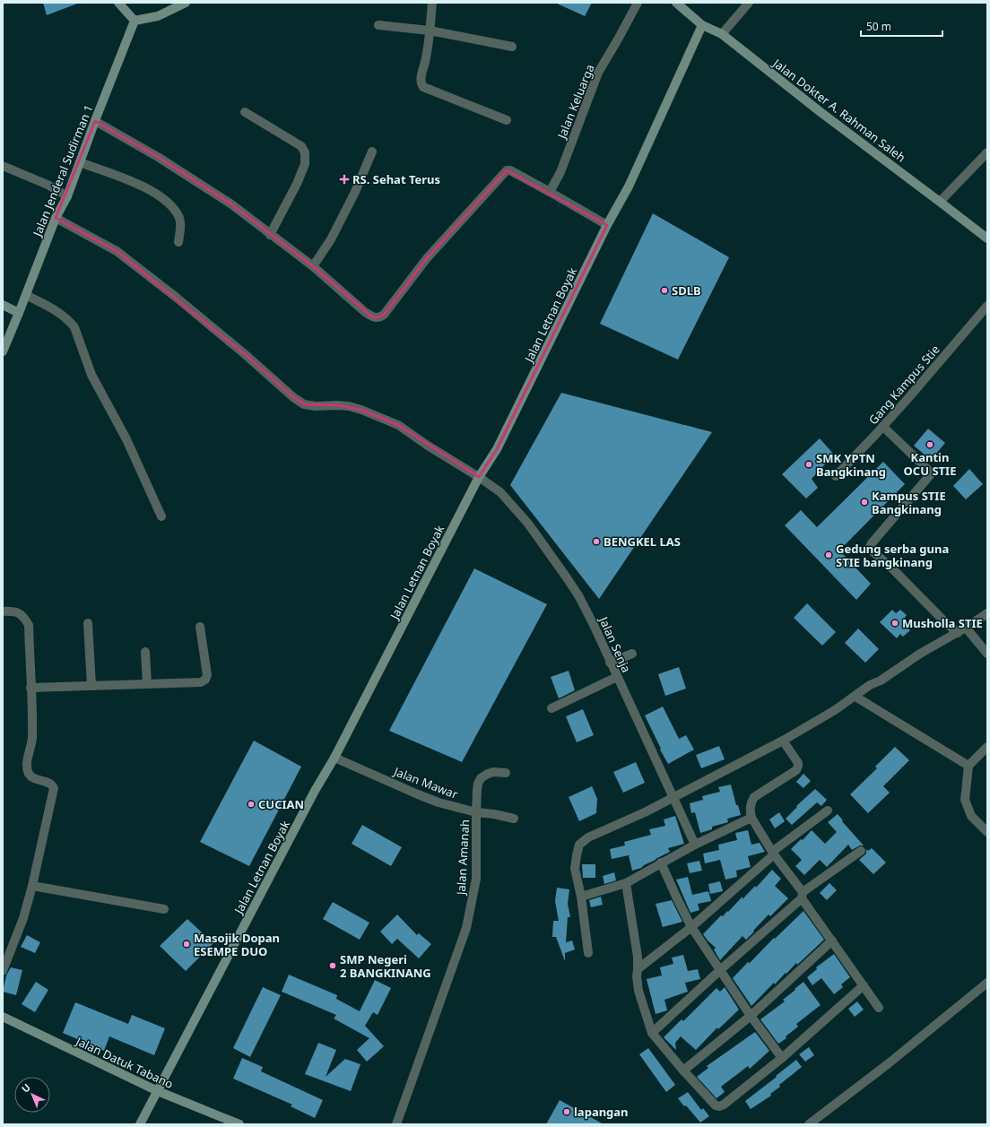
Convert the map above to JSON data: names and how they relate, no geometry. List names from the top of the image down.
{
  "streets": {
    "street": [
      "Jalan Keluarga",
      "Jalan Dokter A. Rahman Saleh",
      "Jalan Jenderal Sudirman 1",
      "Jalan Letnan Boyak",
      "Gang Kampus Stie",
      "Jalan Senja",
      "Jalan Mawar",
      "Jalan Amanah",
      "Jalan Datuk Tabano"
    ]
  },
  "crossings": [
    ["Jalan Dokter A. Rahman Saleh", "Jalan Letnan Boyak"],
    ["Jalan Jenderal Sudirman 1", "Jalan Senja"],
    ["Jalan Letnan Boyak", "Jalan Senja"],
    ["Jalan Letnan Boyak", "Jalan Mawar"],
    ["Jalan Letnan Boyak", "Jalan Datuk Tabano"],
    ["Jalan Mawar", "Jalan Amanah"]
  ],
  "places": {
    "health": ["RS. Sehat Terus"],
    "other": [
      "SDLB",
      "Kantin OCU STIE",
      "SMK YPTN Bangkinang",
      "Kampus STIE Bangkinang",
      "BENGKEL LAS",
      "Gedung serba guna STIE bangkinang",
      "Musholla STIE",
      "CUCIAN",
      "Masojik Dopan ESEMPE DUO",
      "SMP Negeri 2 BANGKINANG",
      "lapangan"
    ]
  },
  "scale_bar": "50 m",
  "north": "top left"
}
